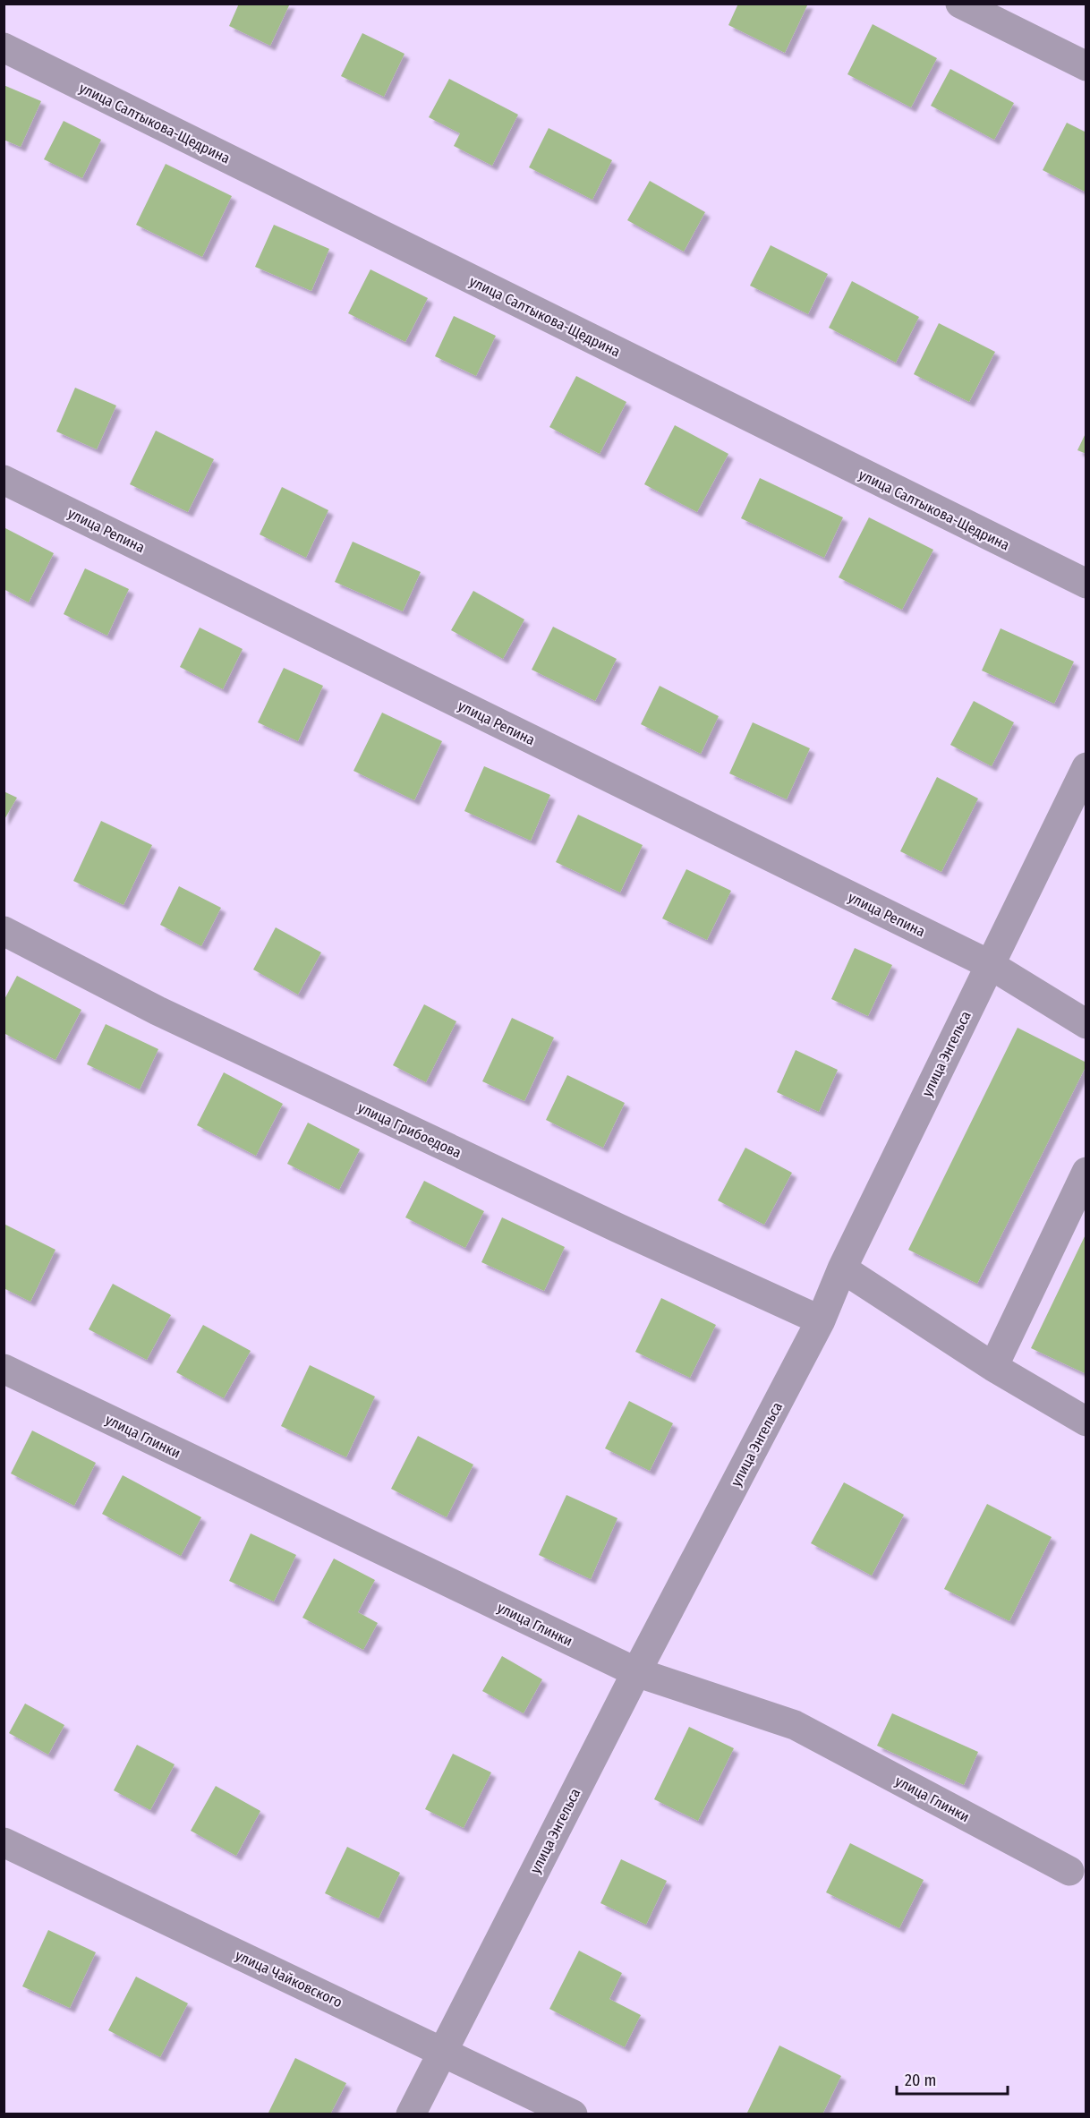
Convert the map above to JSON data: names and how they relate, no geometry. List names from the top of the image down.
{
  "streets": {
    "street": [
      "улица Салтыкова-Щедрина",
      "улица Репина",
      "улица Энгельса",
      "улица Грибоедова",
      "улица Глинки",
      "улица Чайковского"
    ]
  },
  "crossings": [
    ["улица Репина", "улица Энгельса"],
    ["улица Энгельса", "улица Грибоедова"],
    ["улица Энгельса", "улица Глинки"],
    ["улица Энгельса", "улица Чайковского"]
  ],
  "scale_bar": "20 m"
}
